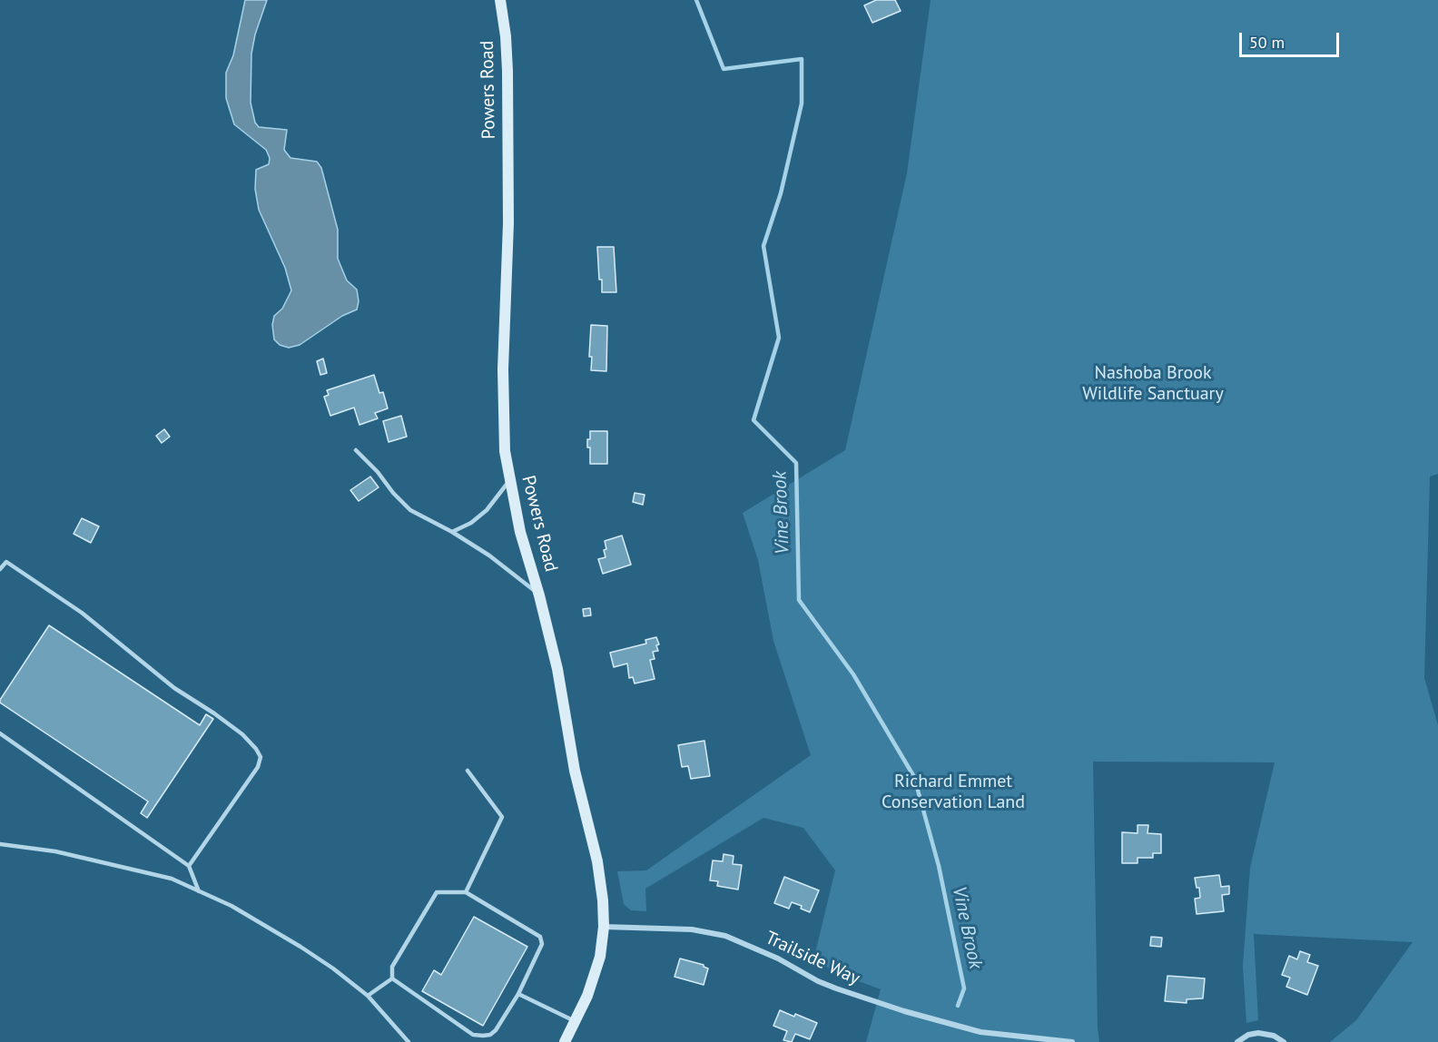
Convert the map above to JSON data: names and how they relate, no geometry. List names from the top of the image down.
{
  "streets": {
    "main road": ["Powers Road"],
    "street": ["Trailside Way"]
  },
  "crossings": [
    ["Powers Road", "Trailside Way"]
  ],
  "water": ["Vine Brook"],
  "parks": ["Nashoba Brook Wildlife Sanctuary", "Richard Emmet Conservation Land"],
  "scale_bar": "50 m"
}
